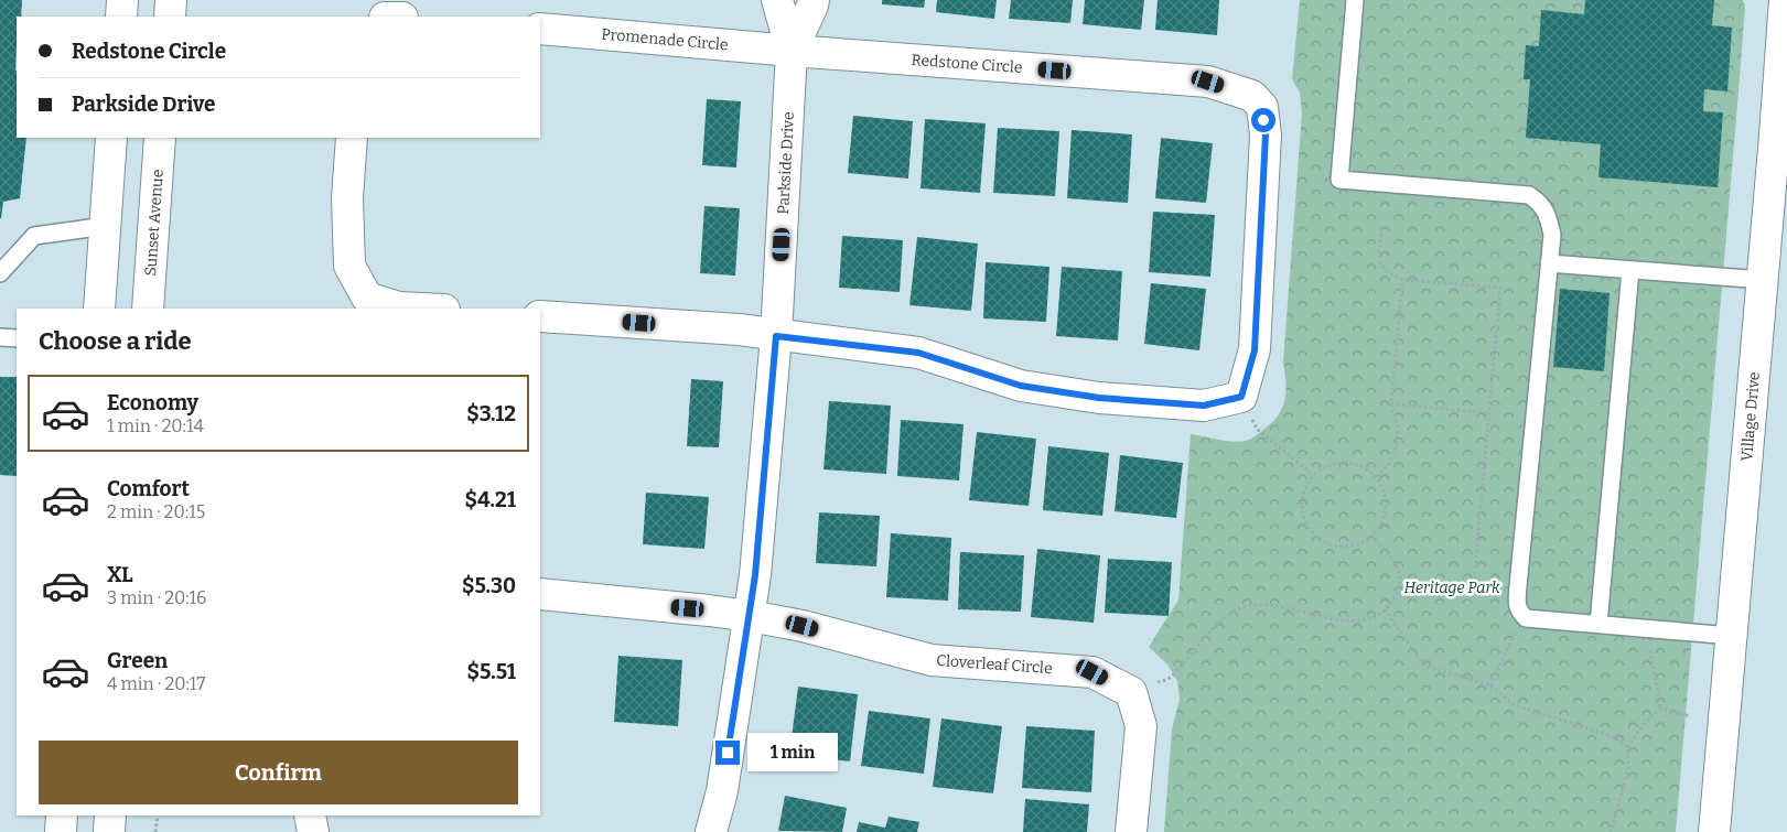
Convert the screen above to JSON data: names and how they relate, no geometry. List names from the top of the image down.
{
  "streets": {
    "street": [
      "Promenade Circle",
      "Redstone Circle",
      "Parkside Drive",
      "Sunset Avenue",
      "Village Drive",
      "Cloverleaf Circle"
    ]
  },
  "crossings": [
    ["Promenade Circle", "Redstone Circle"],
    ["Promenade Circle", "Parkside Drive"],
    ["Redstone Circle", "Parkside Drive"],
    ["Parkside Drive", "Cloverleaf Circle"]
  ],
  "parks": ["Heritage Park"],
  "page": {
    "banner": ["Redstone Circle", "Parkside Drive"],
    "heading": "Choose a ride",
    "list": [
      {
        "name": "Economy",
        "note": "1 min · 20:14",
        "value": "$3.12"
      },
      {
        "name": "Comfort",
        "note": "2 min · 20:15",
        "value": "$4.21"
      },
      {
        "name": "XL",
        "note": "3 min · 20:16",
        "value": "$5.30"
      },
      {
        "name": "Green",
        "note": "4 min · 20:17",
        "value": "$5.51"
      }
    ],
    "buttons": "Confirm",
    "bubble": "1 min"
  }
}
